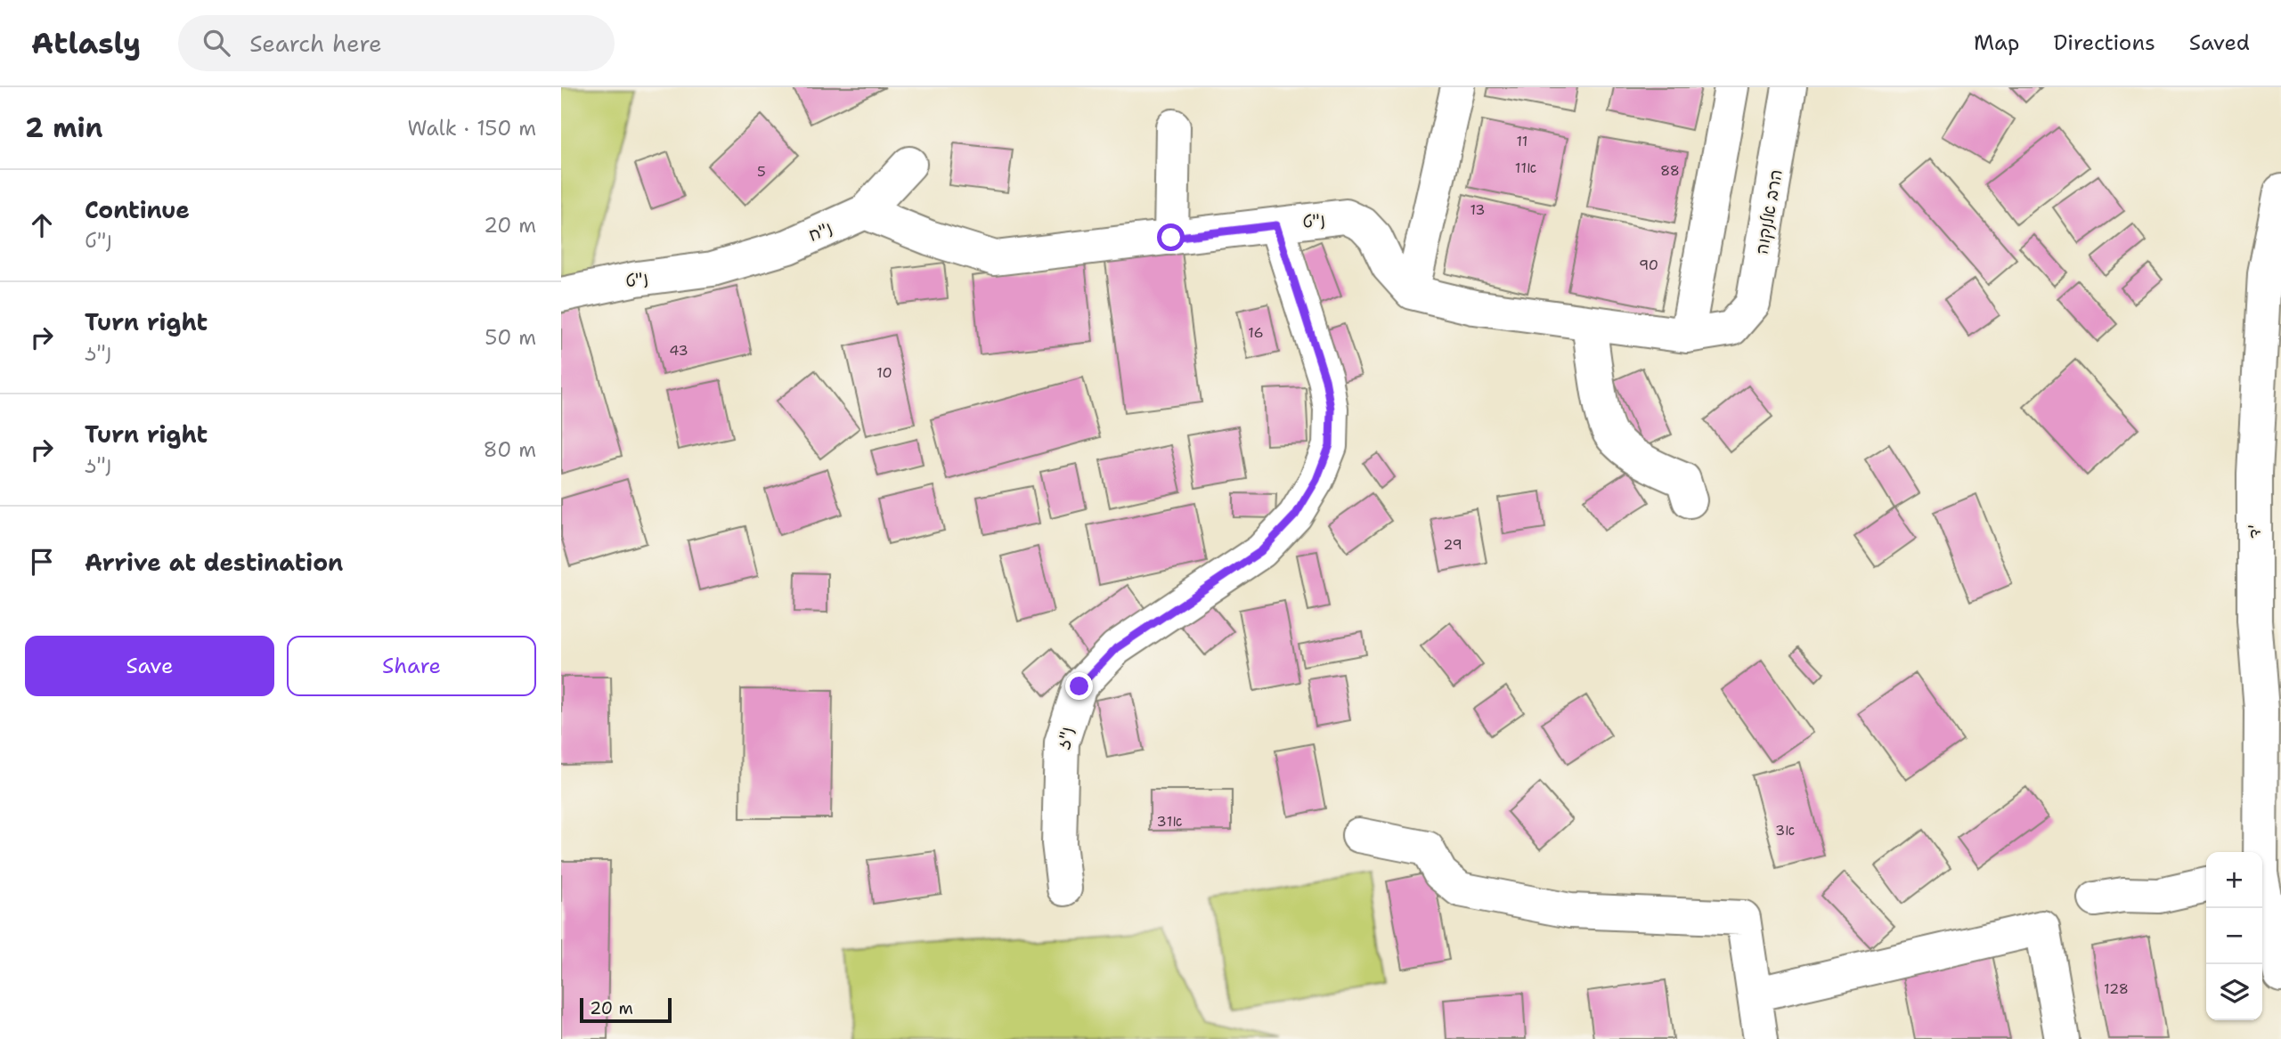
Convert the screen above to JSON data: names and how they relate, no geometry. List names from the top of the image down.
{
  "streets": {
    "street": [
      "הרב אלנקוה",
      "נ\"ט",
      "נ\"ח",
      "ד'",
      "נ\"ז"
    ]
  },
  "crossings": [
    ["נ\"ט", "נ\"ח"],
    ["נ\"ט", "נ\"ז"]
  ],
  "house_numbers": [
    "11",
    "11א",
    "88",
    "5",
    "13",
    "90",
    "16",
    "43",
    "10",
    "29",
    "31א",
    "3א",
    "128"
  ],
  "scale_bar": "20 m",
  "page": {
    "header": "Atlasly",
    "search": "Search here",
    "nav": ["Map", "Directions", "Saved"],
    "heading": ["2 min", "Walk · 150 m"],
    "list": [
      ["Continue", "נ\"ט", "20 m"],
      ["Turn right", "נ\"ז", "50 m"],
      ["Turn right", "נ\"ז", "80 m"],
      "Arrive at destination"
    ],
    "buttons": ["Save", "Share"],
    "map_buttons": ["+", "−"],
    "scale": "20 m"
  }
}
